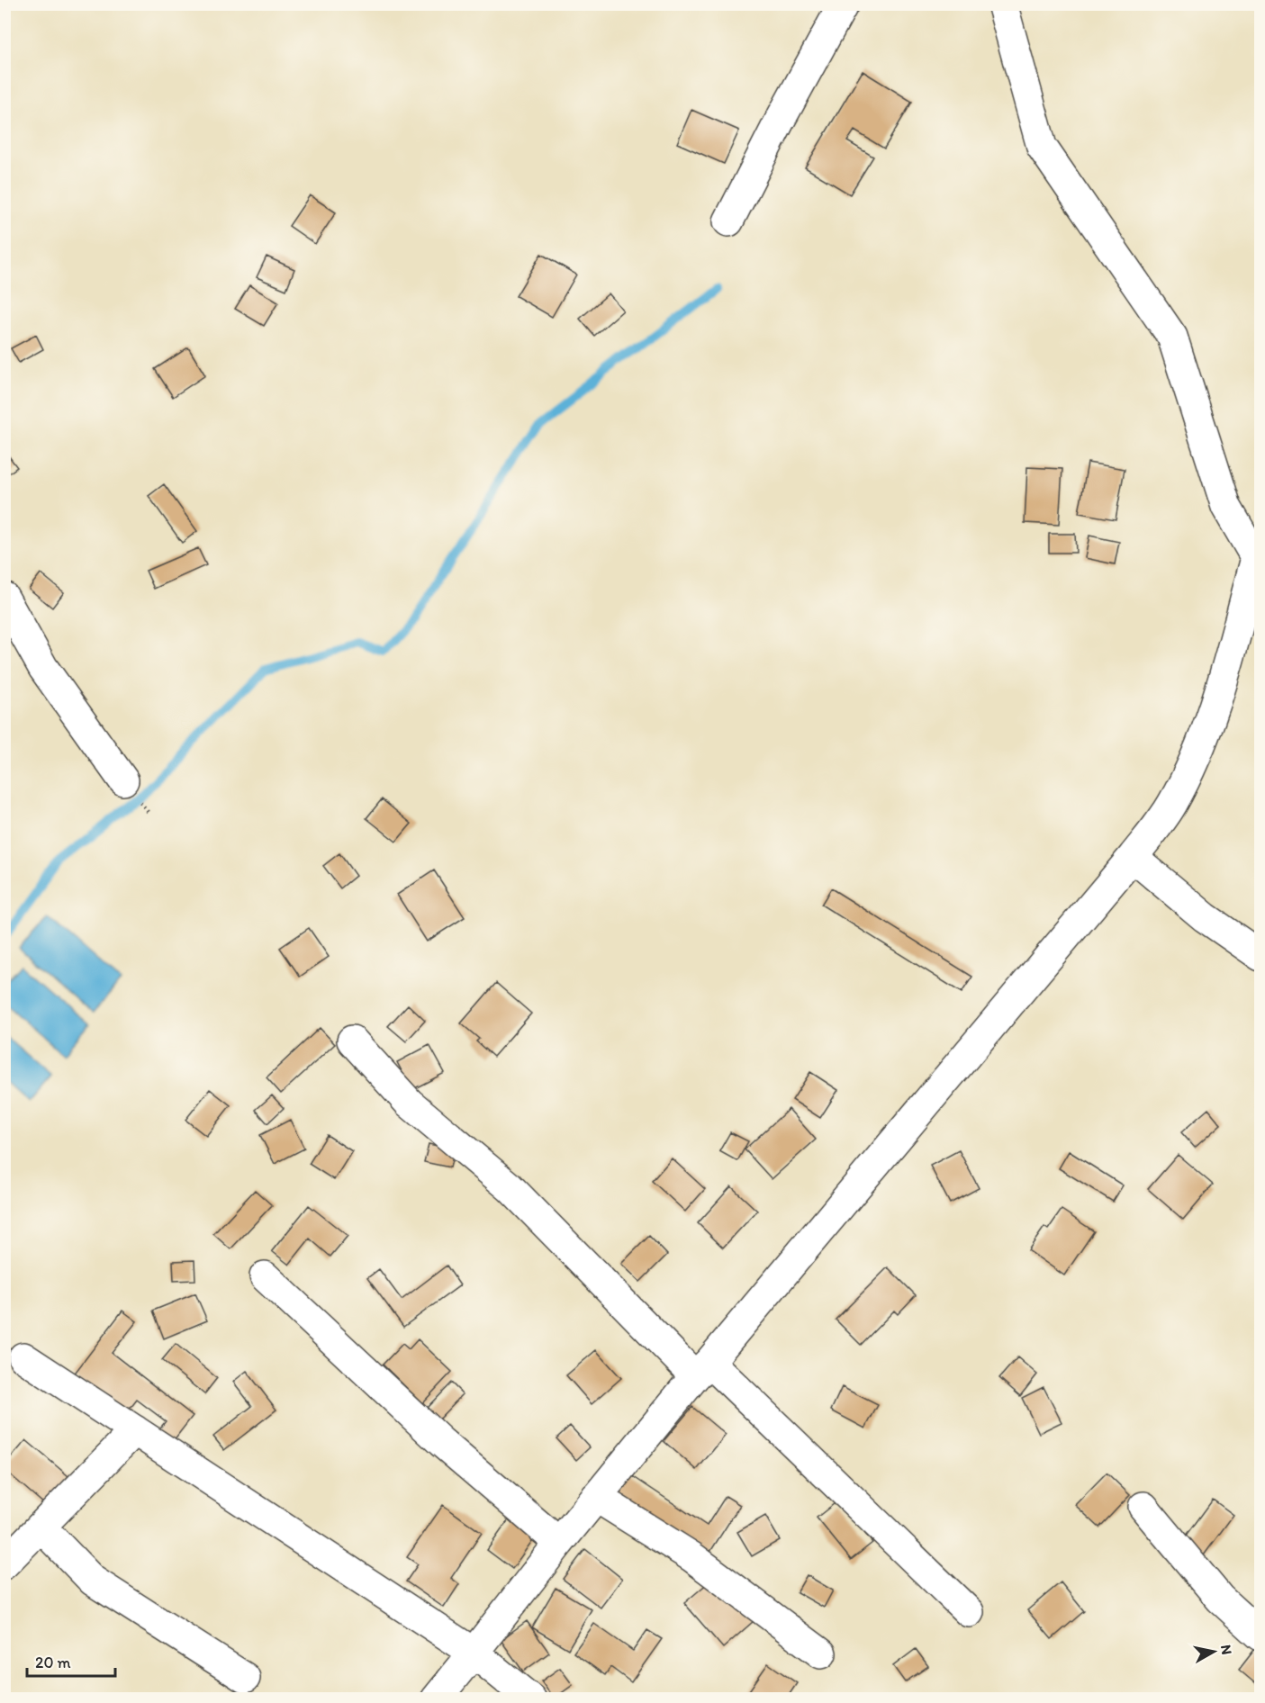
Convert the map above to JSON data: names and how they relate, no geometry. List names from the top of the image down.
{
  "scale_bar": "20 m",
  "north": "right"
}
